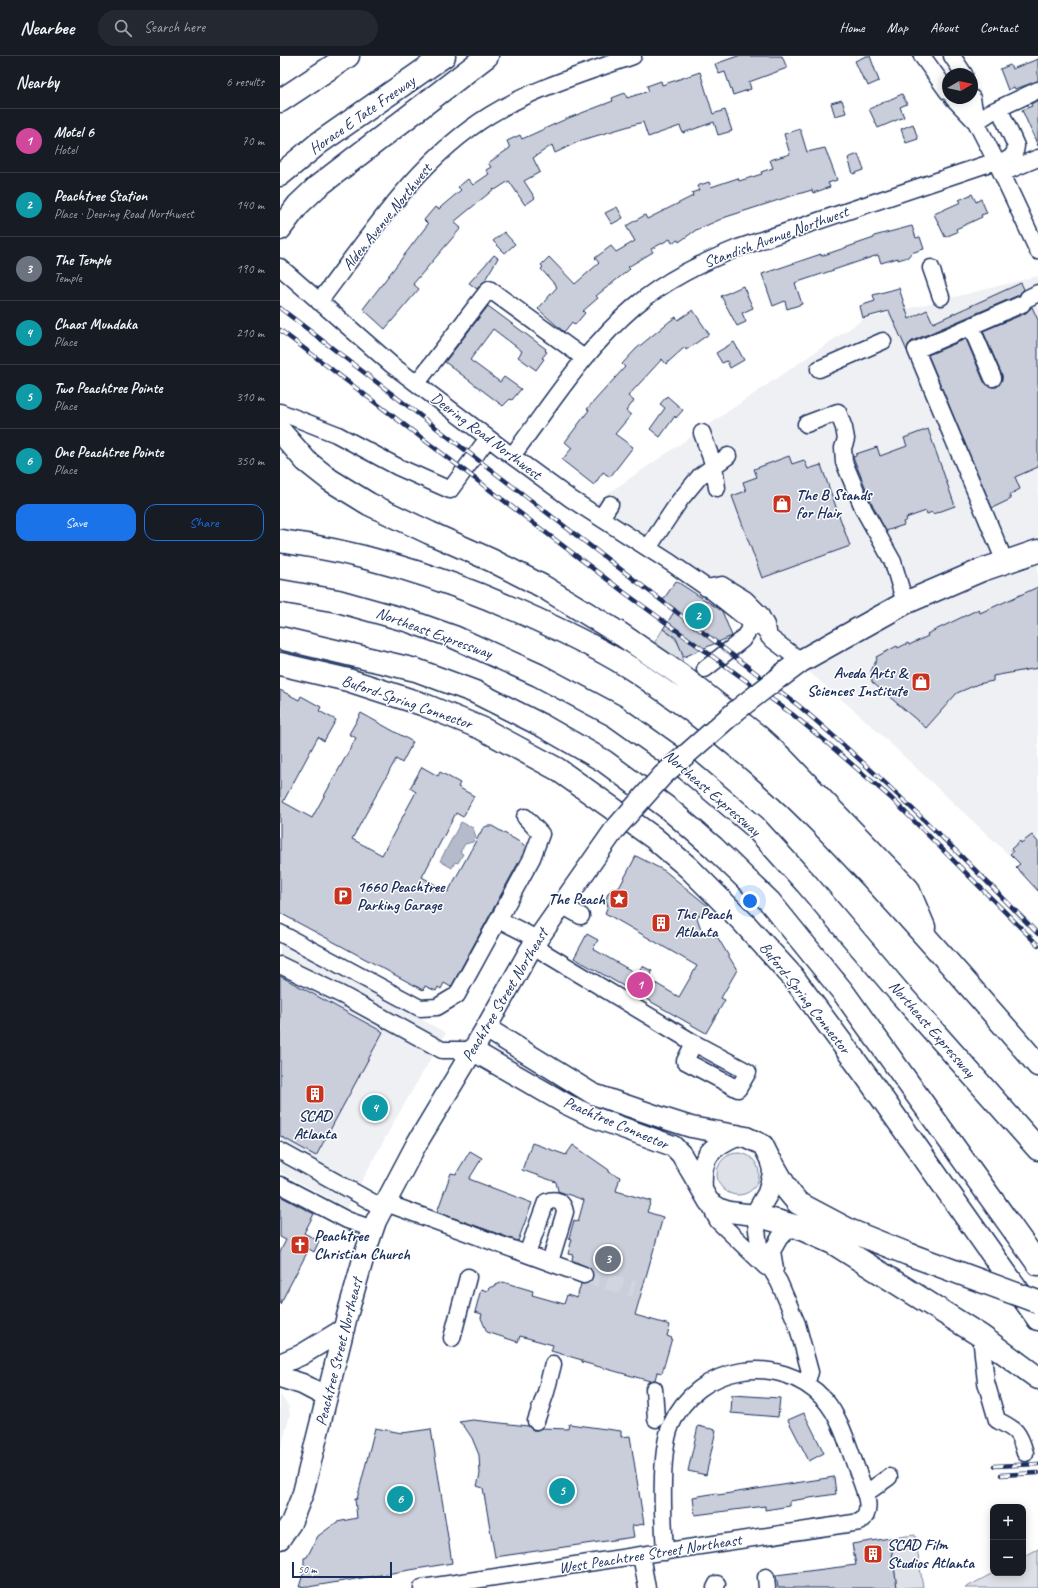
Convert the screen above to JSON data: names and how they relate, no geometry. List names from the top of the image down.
{
  "streets": {
    "highway": [
      "Horace E Tate Freeway",
      "Northeast Expressway",
      "Buford-Spring Connector",
      "Peachtree Street Northeast"
    ],
    "main road": ["Peachtree Connector"],
    "street": [
      "Alden Avenue Northwest",
      "Standish Avenue Northwest",
      "Deering Road Northwest",
      "West Peachtree Street Northeast"
    ]
  },
  "crossings": [
    ["Alden Avenue Northwest", "Deering Road Northwest"],
    ["Standish Avenue Northwest", "Deering Road Northwest"],
    ["Deering Road Northwest", "Peachtree Street Northeast"],
    ["Peachtree Street Northeast", "Peachtree Connector"]
  ],
  "places": {
    "shop": ["The B Stands for Hair", "Aveda Arts & Sciences Institute"],
    "parking": ["1660 Peachtree Parking Garage"],
    "place": ["The Peach"],
    "building": ["The Peach Atlanta", "SCAD Atlanta", "SCAD Film Studios Atlanta"],
    "church": ["Peachtree Christian Church"]
  },
  "scale_bar": "50 m",
  "north": "right",
  "page": {
    "header": "Nearbee",
    "search": "Search here",
    "nav": [
      "Home",
      "Map",
      "About",
      "Contact"
    ],
    "heading": ["Nearby", "6 results"],
    "list": [
      {
        "mark": "1",
        "name": "Motel 6",
        "note": "Hotel",
        "value": "70 m"
      },
      {
        "mark": "2",
        "name": "Peachtree Station",
        "note": "Place · Deering Road Northwest",
        "value": "140 m"
      },
      {
        "mark": "3",
        "name": "The Temple",
        "note": "Temple",
        "value": "190 m"
      },
      {
        "mark": "4",
        "name": "Chaos Mundaka",
        "note": "Place",
        "value": "210 m"
      },
      {
        "mark": "5",
        "name": "Two Peachtree Pointe",
        "note": "Place",
        "value": "310 m"
      },
      {
        "mark": "6",
        "name": "One Peachtree Pointe",
        "note": "Place",
        "value": "350 m"
      }
    ],
    "buttons": ["Save", "Share"],
    "pins": [
      "2",
      "1",
      "4",
      "3",
      "5",
      "6"
    ],
    "map_buttons": ["+", "−"],
    "scale": "50 m"
  }
}
